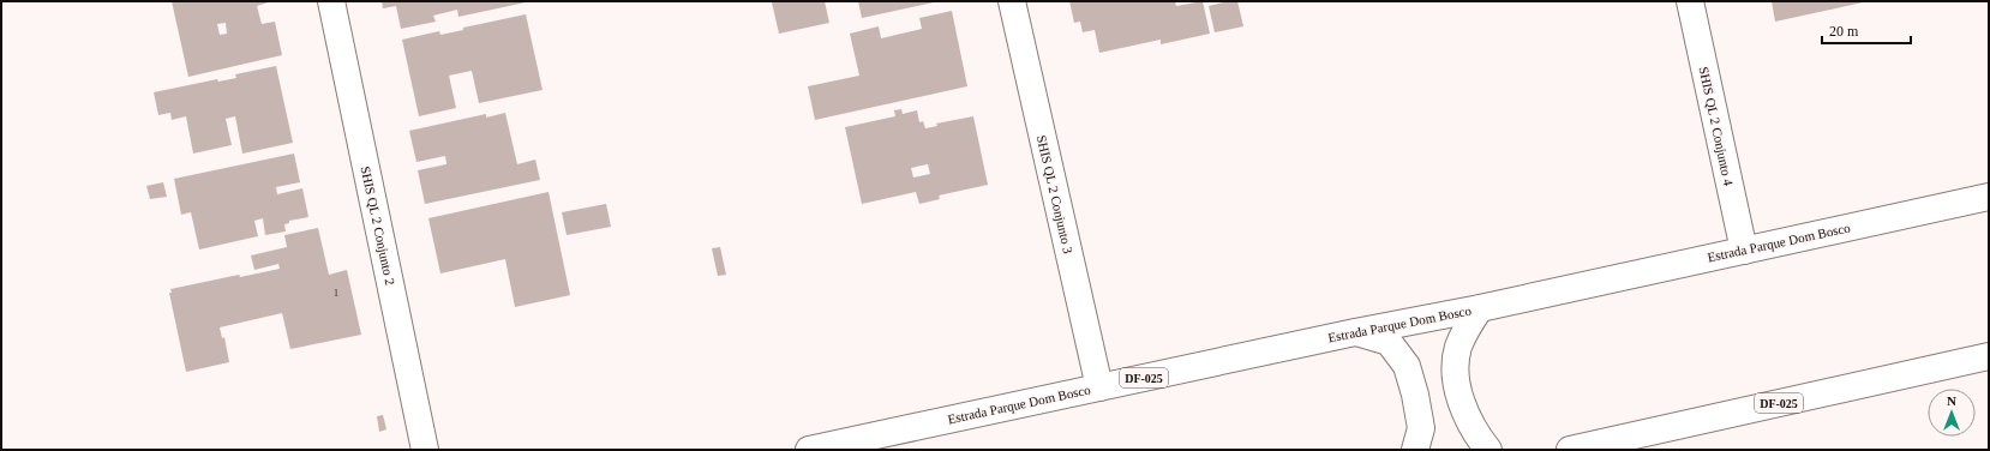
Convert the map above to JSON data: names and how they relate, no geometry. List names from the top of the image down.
{
  "streets": {
    "main road": [
      "SHIS QL 2 Conjunto 4",
      "SHIS QL 2 Conjunto 3",
      "SHIS QL 2 Conjunto 2",
      "Estrada Parque Dom Bosco",
      "DF-025"
    ]
  },
  "crossings": [
    ["SHIS QL 2 Conjunto 4", "Estrada Parque Dom Bosco"],
    ["SHIS QL 2 Conjunto 3", "Estrada Parque Dom Bosco"]
  ],
  "house_numbers": ["1"],
  "scale_bar": "20 m",
  "north": "top"
}
